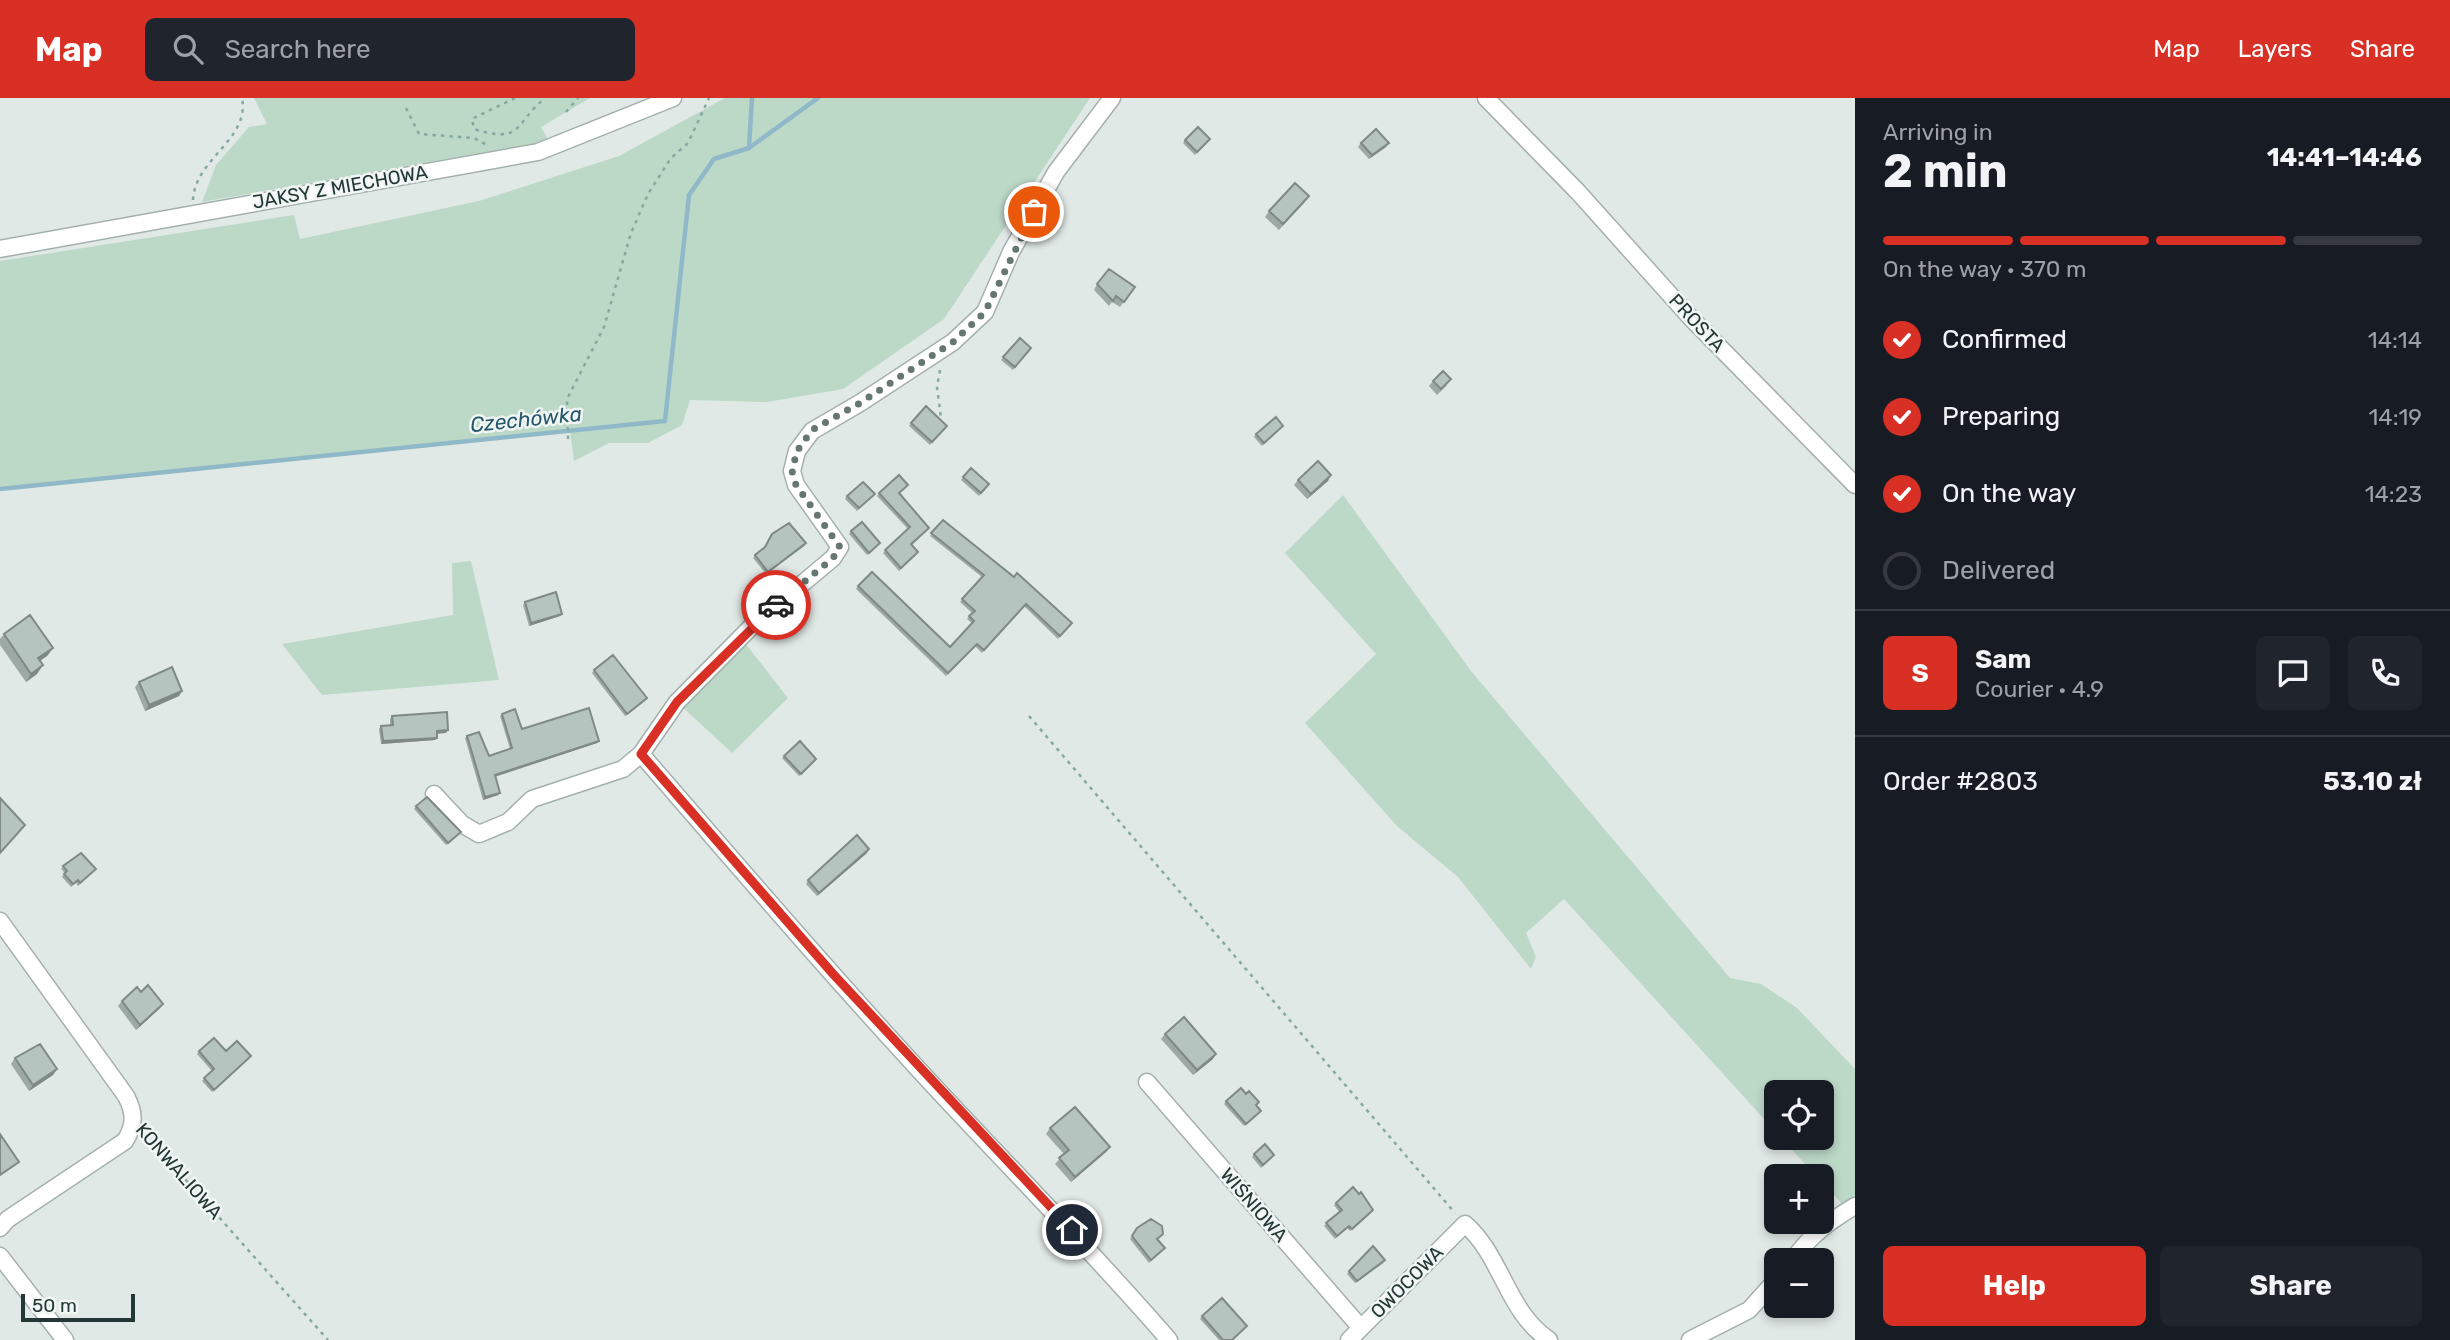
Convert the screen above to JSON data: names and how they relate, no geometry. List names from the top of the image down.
{
  "streets": {
    "street": [
      "JAKSY Z MIECHOWA",
      "PROSTA",
      "KONWALIOWA",
      "WIŚNIOWA",
      "OWOCOWA"
    ]
  },
  "crossings": [
    ["WIŚNIOWA", "OWOCOWA"]
  ],
  "water": ["Czechówka"],
  "scale_bar": "50 m",
  "page": {
    "header": "Map",
    "search": "Search here",
    "nav": ["Map", "Layers", "Share"],
    "heading": ["2 min", "Arriving in", "14:41–14:46"],
    "panel": [
      "Sam",
      "Courier · 4.9",
      "Order #2803",
      "53.10 zł"
    ],
    "bar": "On the way · 370 m",
    "list": [
      ["Confirmed", "14:14"],
      ["Preparing", "14:19"],
      ["On the way", "14:23"],
      "Delivered"
    ],
    "round": "S",
    "map_buttons": ["+", "−"],
    "buttons": ["Help", "Share"],
    "scale": "50 m"
  }
}
